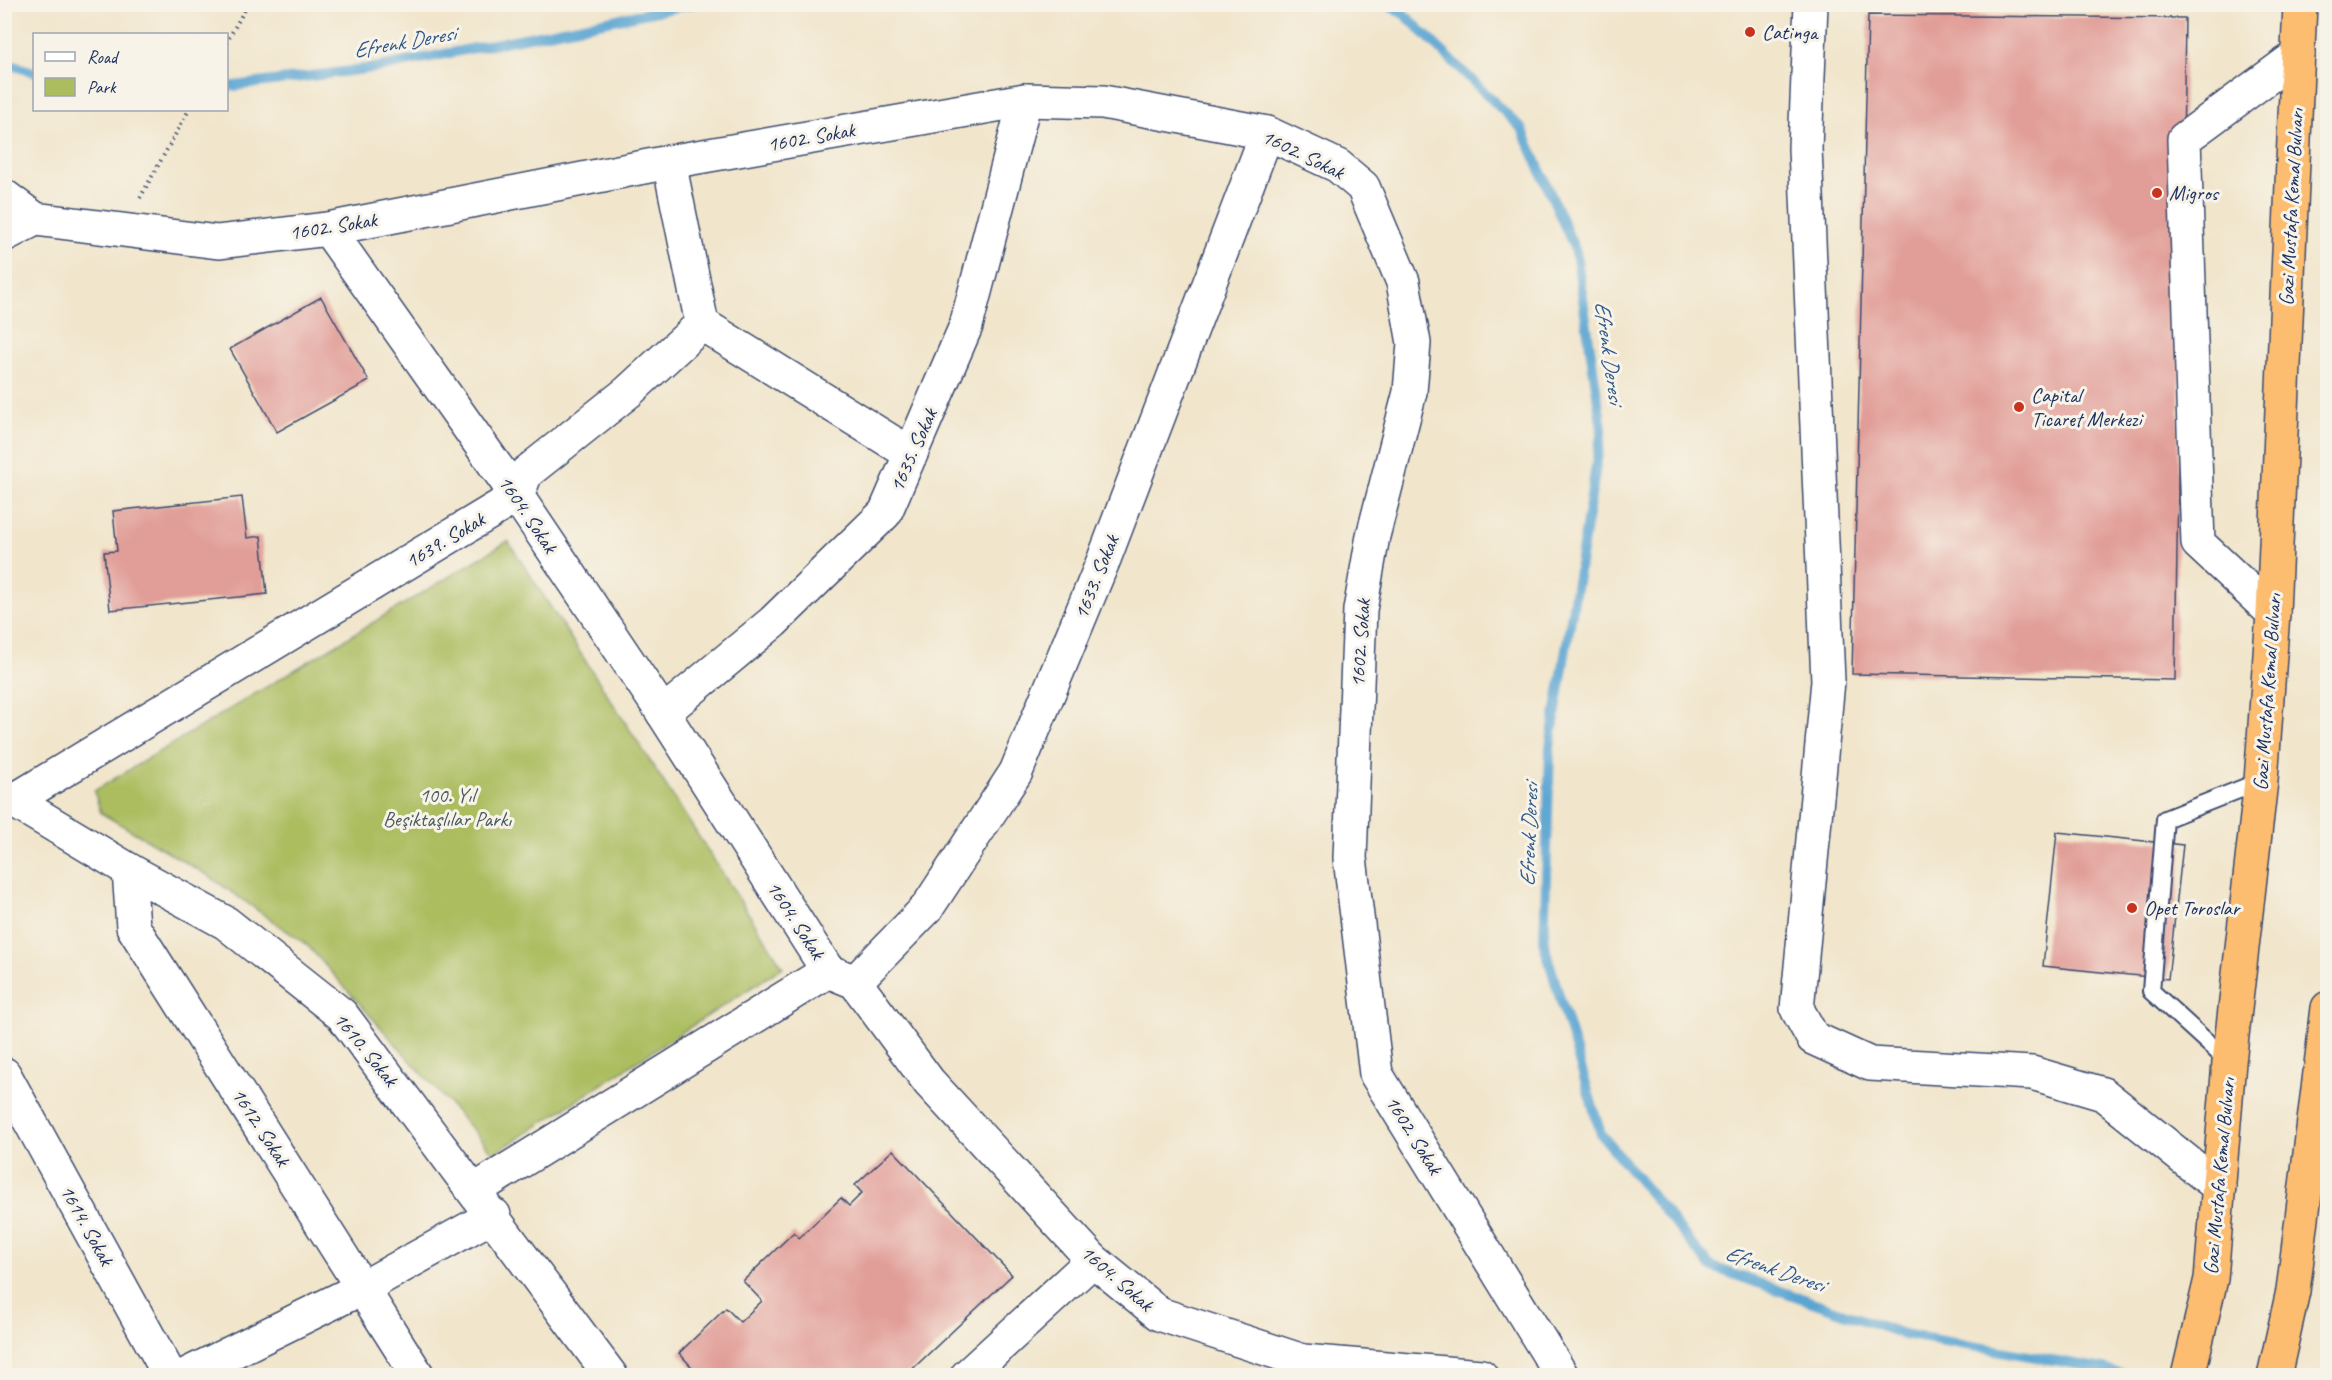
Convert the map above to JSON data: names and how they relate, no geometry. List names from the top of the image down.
{
  "streets": {
    "highway": ["Gazi Mustafa Kemal Bulvarı"],
    "street": [
      "1602. Sokak",
      "1635. Sokak",
      "1604. Sokak",
      "1639. Sokak",
      "1633. Sokak",
      "1610. Sokak",
      "1612. Sokak",
      "1614. Sokak"
    ]
  },
  "crossings": [
    ["1602. Sokak", "1635. Sokak"],
    ["1602. Sokak", "1604. Sokak"],
    ["1602. Sokak", "1633. Sokak"],
    ["1635. Sokak", "1604. Sokak"],
    ["1604. Sokak", "1639. Sokak"],
    ["1604. Sokak", "1633. Sokak"],
    ["1639. Sokak", "1610. Sokak"],
    ["1633. Sokak", "1610. Sokak"],
    ["1633. Sokak", "1612. Sokak"],
    ["1610. Sokak", "1612. Sokak"]
  ],
  "water": ["Efrenk Deresi"],
  "parks": ["100. Yıl Beşiktaşlılar Parkı"],
  "places": [
    "Catinga",
    "Migros",
    "Capital Ticaret Merkezi",
    "Opet Toroslar"
  ],
  "legend": ["Road", "Park"]
}
